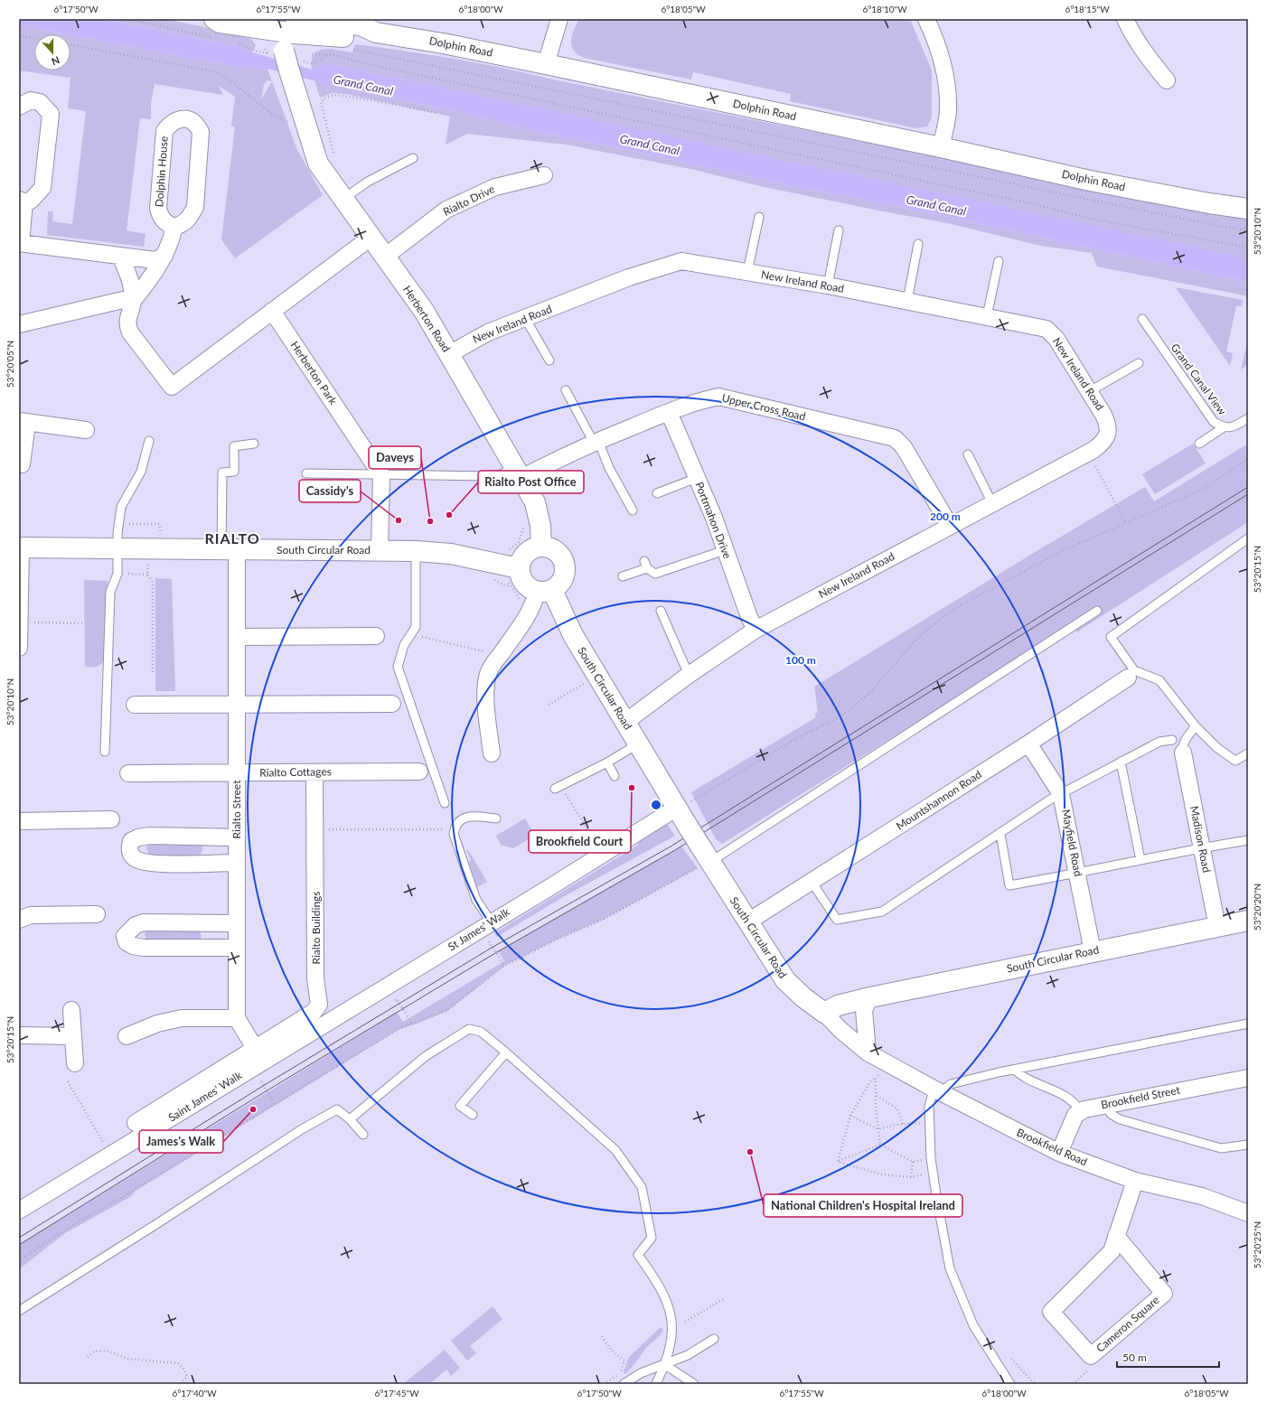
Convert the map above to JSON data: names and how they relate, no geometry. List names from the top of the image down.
{
  "streets": {
    "main road": ["Dolphin Road", "Herberton Road", "South Circular Road"],
    "street": [
      "Dolphin House",
      "Rialto Drive",
      "New Ireland Road",
      "Herberton Park",
      "Upper Cross Road",
      "Portmahon Drive",
      "Rialto Cottages",
      "Mountshannon Road",
      "Rialto Street",
      "Madison Road",
      "Mayfield Road",
      "Rialto Buildings",
      "St James' Walk",
      "Saint James' Walk",
      "Brookfield Street",
      "Brookfield Road",
      "Cameron Square"
    ],
    "lane": ["Grand Canal View"]
  },
  "crossings": [
    ["Rialto Drive", "Herberton Road"],
    ["New Ireland Road", "Herberton Road"],
    ["New Ireland Road", "Upper Cross Road"],
    ["New Ireland Road", "Portmahon Drive"],
    ["New Ireland Road", "South Circular Road"],
    ["Herberton Road", "Upper Cross Road"],
    ["Herberton Road", "South Circular Road"],
    ["Upper Cross Road", "Portmahon Drive"],
    ["South Circular Road", "Mountshannon Road"],
    ["South Circular Road", "Rialto Street"],
    ["South Circular Road", "Madison Road"],
    ["South Circular Road", "Mayfield Road"],
    ["South Circular Road", "St James' Walk"],
    ["South Circular Road", "Brookfield Road"],
    ["Rialto Cottages", "Rialto Street"],
    ["Rialto Cottages", "Rialto Buildings"],
    ["Mountshannon Road", "Mayfield Road"],
    ["Rialto Street", "Rialto Buildings"],
    ["Rialto Street", "Saint James' Walk"],
    ["Rialto Buildings", "Saint James' Walk"],
    ["St James' Walk", "Saint James' Walk"],
    ["Brookfield Road", "Cameron Square"]
  ],
  "districts": ["RIALTO"],
  "water": ["Grand Canal"],
  "places": [
    "Rialto Post Office",
    "Cassidy's",
    "Daveys",
    "Brookfield Court",
    "James's Walk",
    "National Children's Hospital Ireland"
  ],
  "scale_bar": "50 m",
  "north": "bottom",
  "coordinates": [
    "6°17'50\"W",
    "6°17'55\"W",
    "6°18'00\"W",
    "6°18'05\"W",
    "6°18'10\"W",
    "6°18'15\"W",
    "53°20'10\"N",
    "53°20'05\"N",
    "53°20'15\"N",
    "53°20'20\"N",
    "53°20'25\"N",
    "6°17'40\"W",
    "6°17'45\"W"
  ],
  "rings": ["200 m", "100 m"]
}
